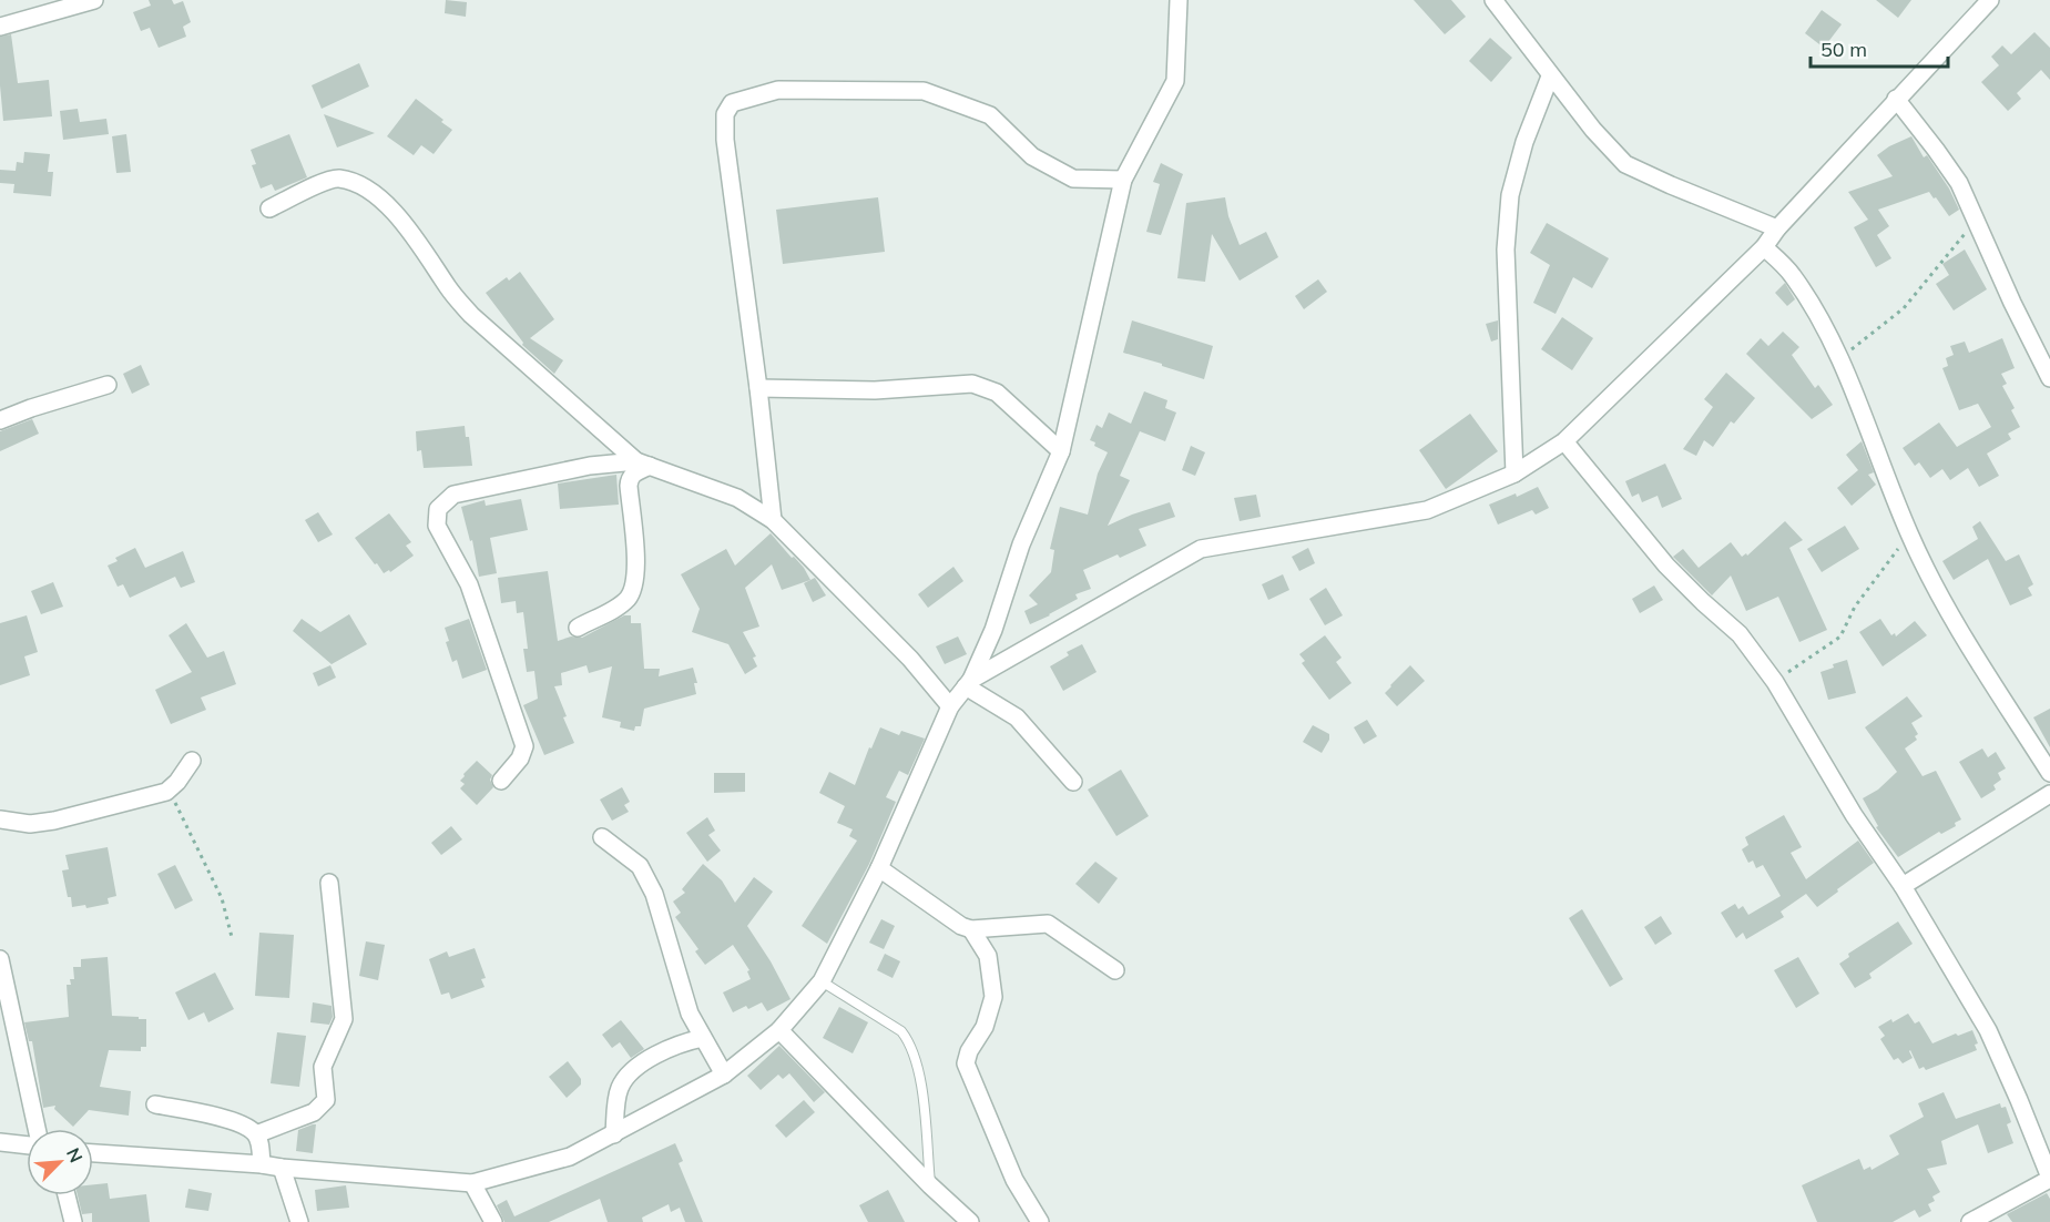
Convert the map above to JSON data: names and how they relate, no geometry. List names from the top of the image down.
{
  "scale_bar": "50 m",
  "north": "top right"
}
